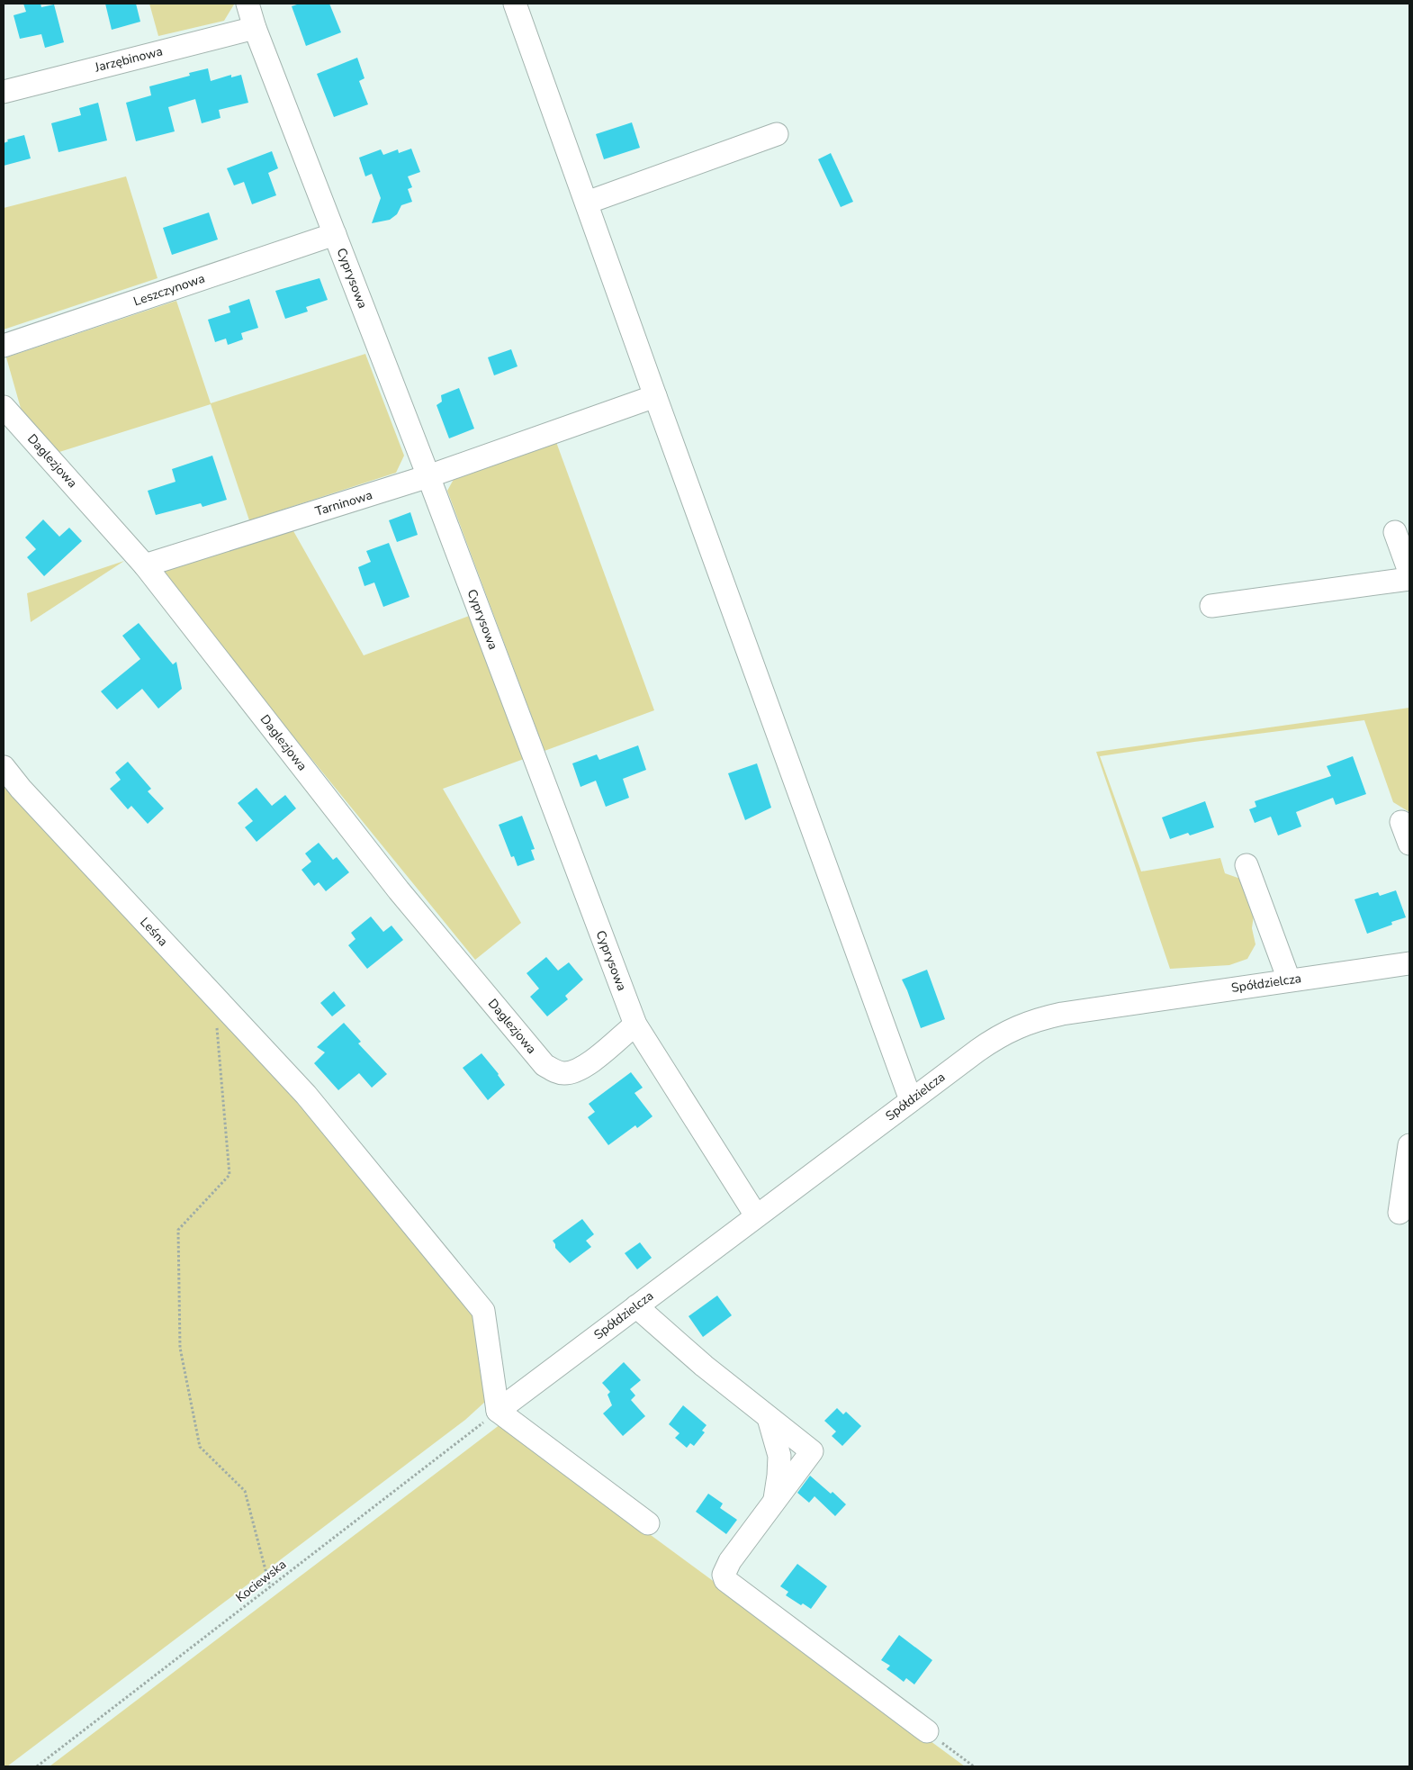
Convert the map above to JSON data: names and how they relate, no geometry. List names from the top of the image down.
{
  "streets": {
    "street": [
      "Jarzębinowa",
      "Cyprysowa",
      "Leszczynowa",
      "Daglezjowa",
      "Tarninowa",
      "Leśna",
      "Spółdzielcza"
    ],
    "path": ["Kociewska"]
  },
  "crossings": [
    ["Jarzębinowa", "Cyprysowa"],
    ["Cyprysowa", "Leszczynowa"],
    ["Cyprysowa", "Daglezjowa"],
    ["Cyprysowa", "Tarninowa"],
    ["Cyprysowa", "Spółdzielcza"],
    ["Daglezjowa", "Tarninowa"],
    ["Leśna", "Spółdzielcza"],
    ["Leśna", "Kociewska"],
    ["Spółdzielcza", "Kociewska"]
  ]
}
